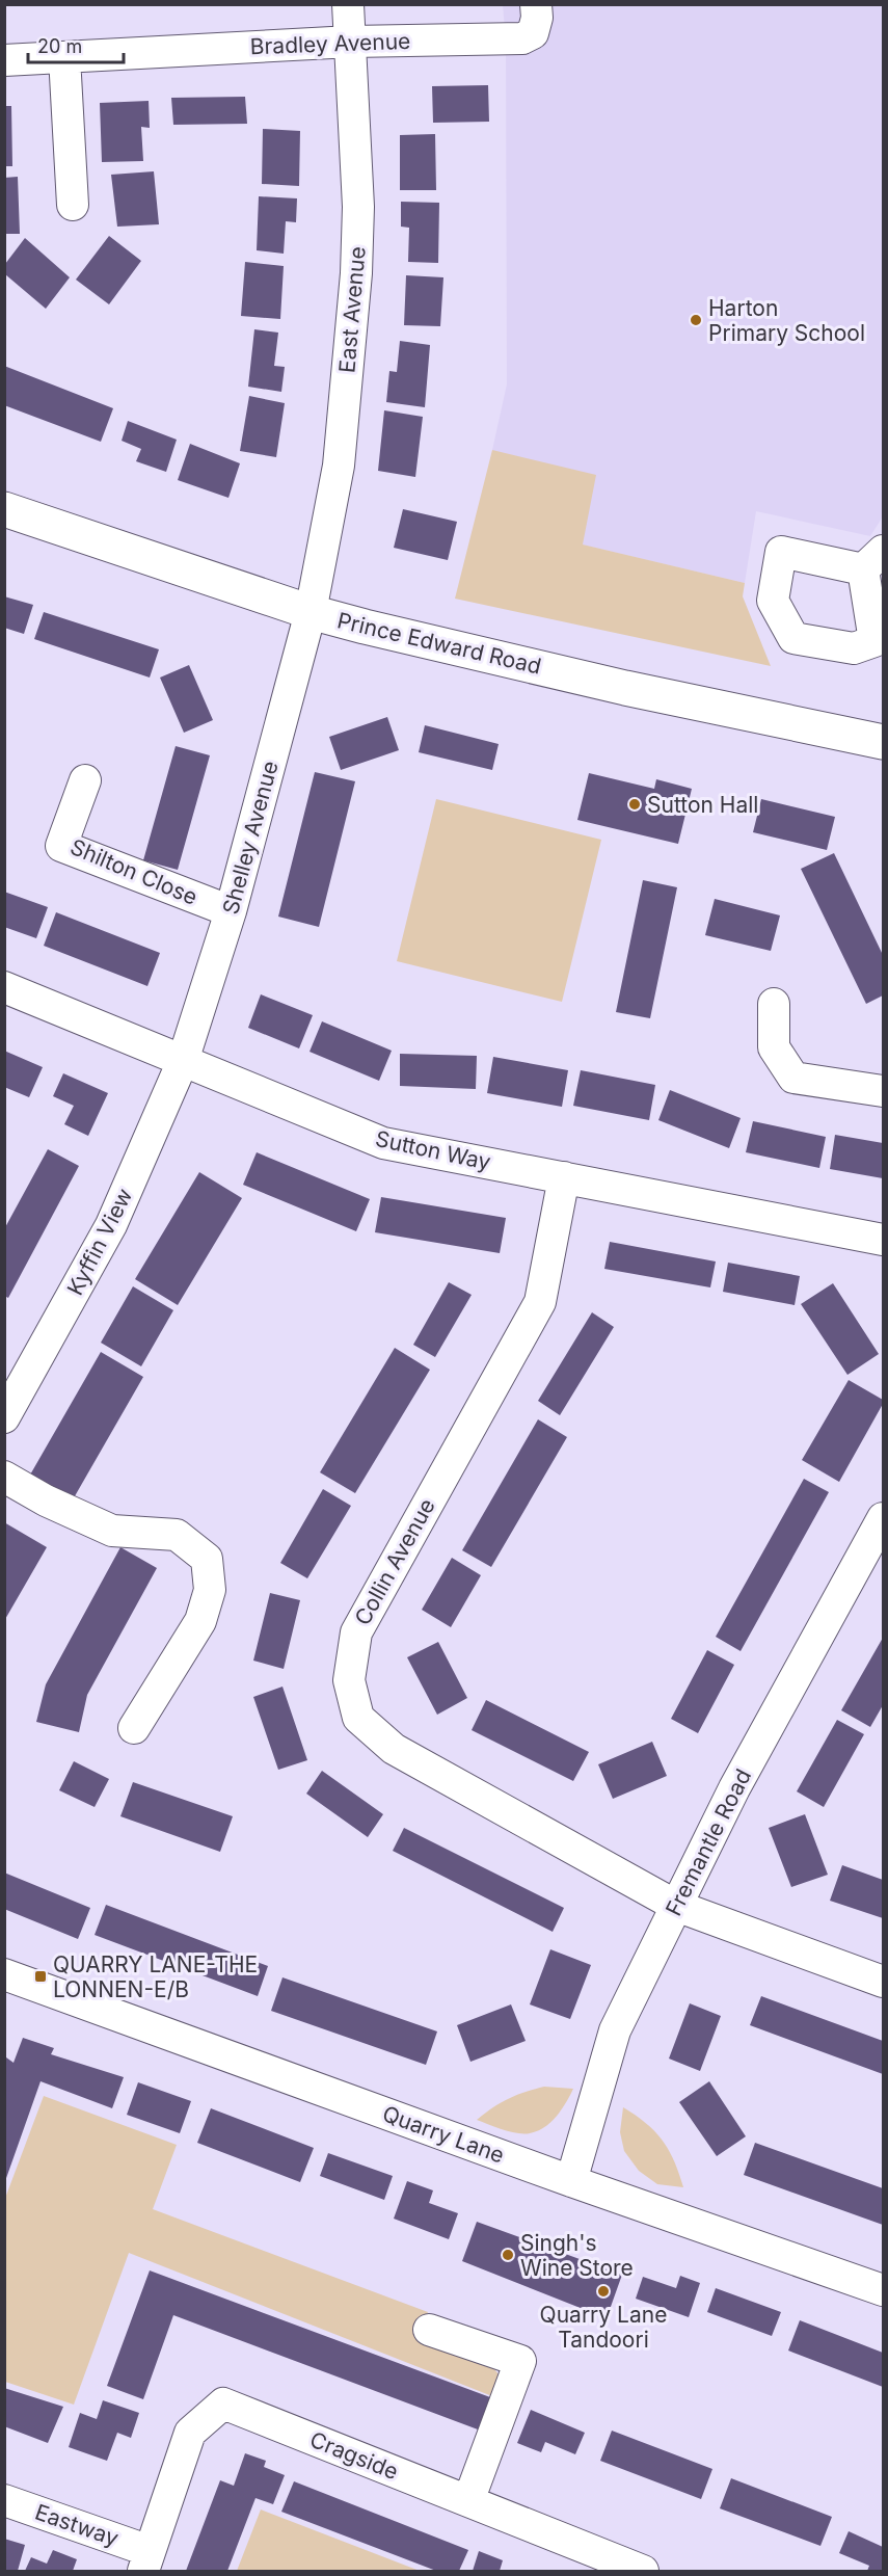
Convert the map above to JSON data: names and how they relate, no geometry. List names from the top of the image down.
{
  "streets": {
    "main road": ["Prince Edward Road"],
    "street": [
      "Bradley Avenue",
      "East Avenue",
      "Shelley Avenue",
      "Shilton Close",
      "Sutton Way",
      "Kyffin View",
      "Collin Avenue",
      "Fremantle Road",
      "Quarry Lane",
      "Cragside",
      "Eastway"
    ]
  },
  "crossings": [
    ["Bradley Avenue", "East Avenue"],
    ["East Avenue", "Prince Edward Road"],
    ["East Avenue", "Shelley Avenue"],
    ["Prince Edward Road", "Shelley Avenue"],
    ["Shelley Avenue", "Shilton Close"],
    ["Shelley Avenue", "Sutton Way"],
    ["Shelley Avenue", "Kyffin View"],
    ["Sutton Way", "Kyffin View"],
    ["Sutton Way", "Collin Avenue"],
    ["Collin Avenue", "Fremantle Road"],
    ["Fremantle Road", "Quarry Lane"],
    ["Cragside", "Eastway"]
  ],
  "places": {
    "other": [
      "Harton Primary School",
      "Sutton Hall",
      "Singh's Wine Store",
      "Quarry Lane Tandoori"
    ],
    "transit": ["QUARRY LANE-THE LONNEN-E/B"]
  },
  "scale_bar": "20 m"
}
